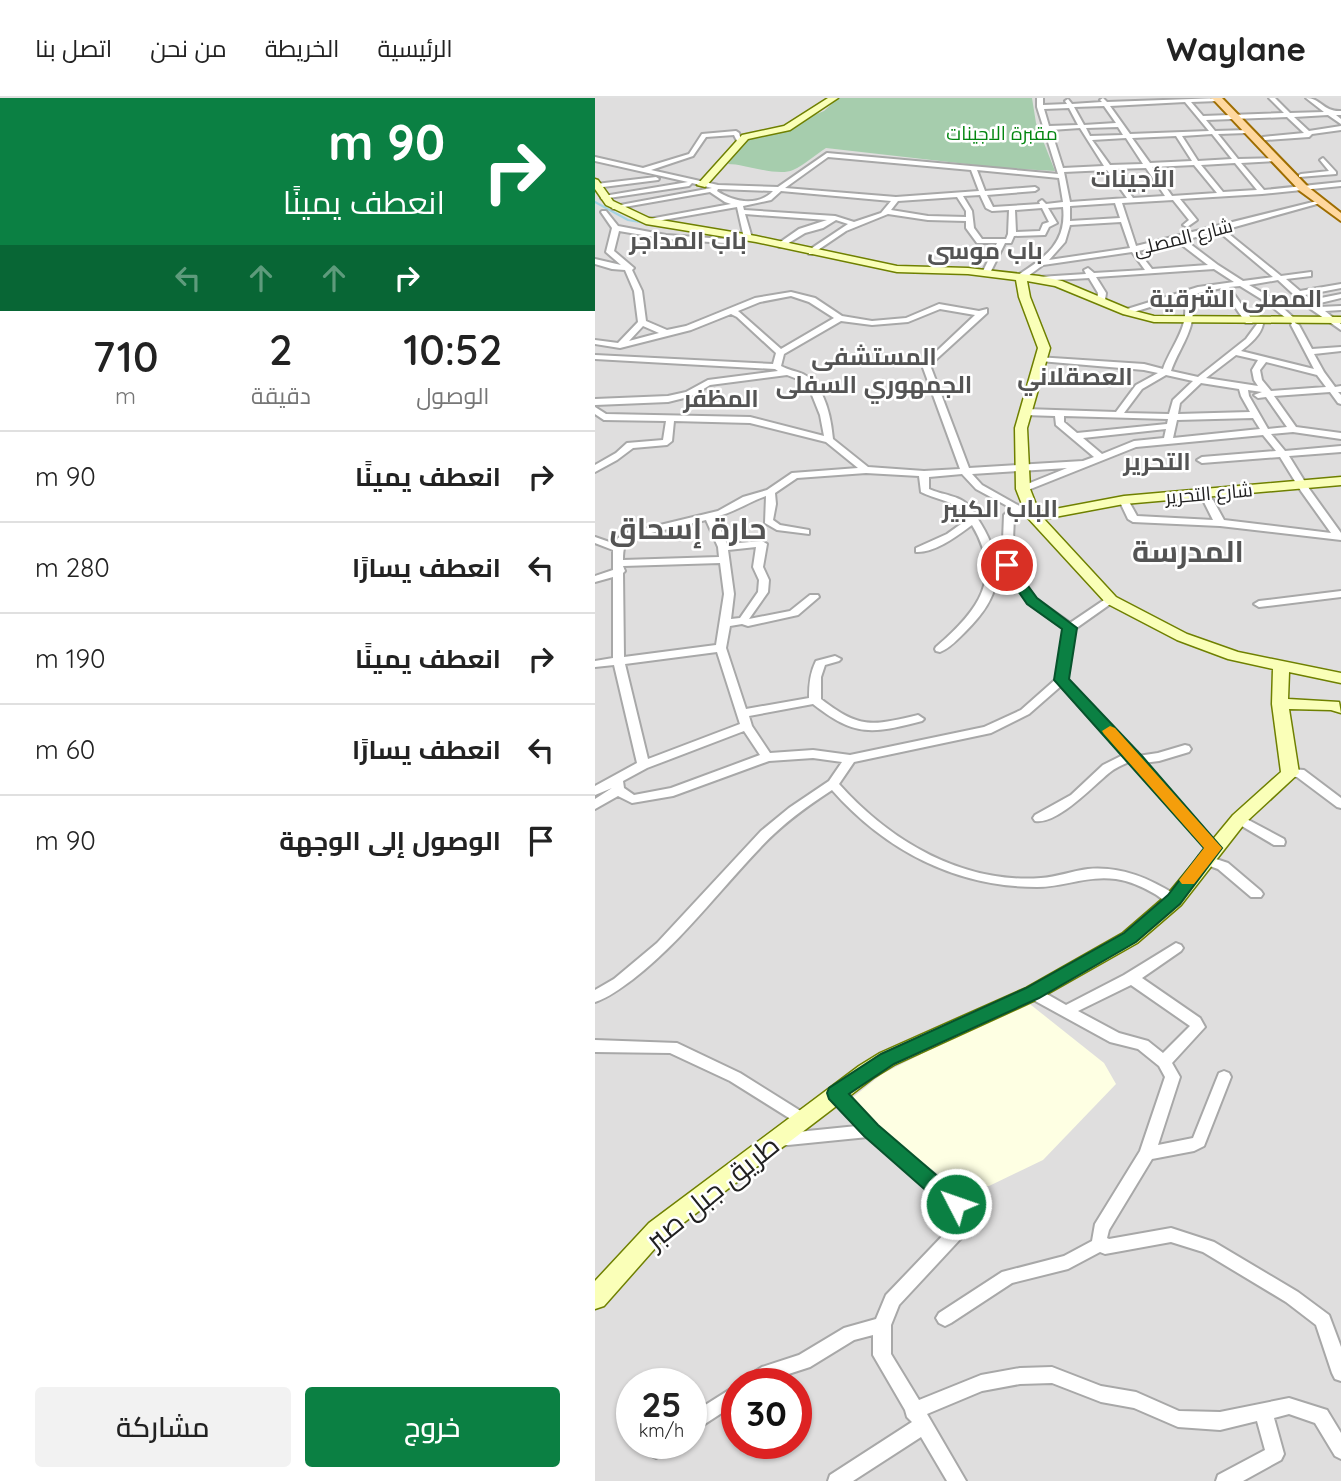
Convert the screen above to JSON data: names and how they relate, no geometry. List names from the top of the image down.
{
  "streets": {
    "main road": ["شارع التحرير", "طريق جبل صبر"],
    "street": ["شارع المصلى"]
  },
  "districts": [
    "الأجينات",
    "باب المداجر",
    "باب موسى",
    "المصلى الشرقية",
    "المستشفى الجمهوري السفلى",
    "العصقلاني",
    "المظفر",
    "التحرير",
    "الباب الكبير",
    "حارة إسحاق",
    "المدرسة"
  ],
  "parks": ["مقبرة الاجينات"],
  "page": {
    "header": "Waylane",
    "nav": [
      "الرئيسية",
      "الخريطة",
      "من نحن",
      "اتصل بنا"
    ],
    "turn": ["90 m", "انعطف يمينًا"],
    "eta": [
      "10:52",
      "الوصول",
      "2",
      "دقيقة",
      "710",
      "m"
    ],
    "list": [
      {
        "name": "انعطف يمينًا",
        "value": "90 m"
      },
      {
        "name": "انعطف يسارًا",
        "value": "280 m"
      },
      {
        "name": "انعطف يمينًا",
        "value": "190 m"
      },
      {
        "name": "انعطف يسارًا",
        "value": "60 m"
      },
      {
        "name": "الوصول إلى الوجهة",
        "value": "90 m"
      }
    ],
    "speed": "25 km/h",
    "limit": "30",
    "buttons": ["خروج", "مشاركة"]
  }
}
